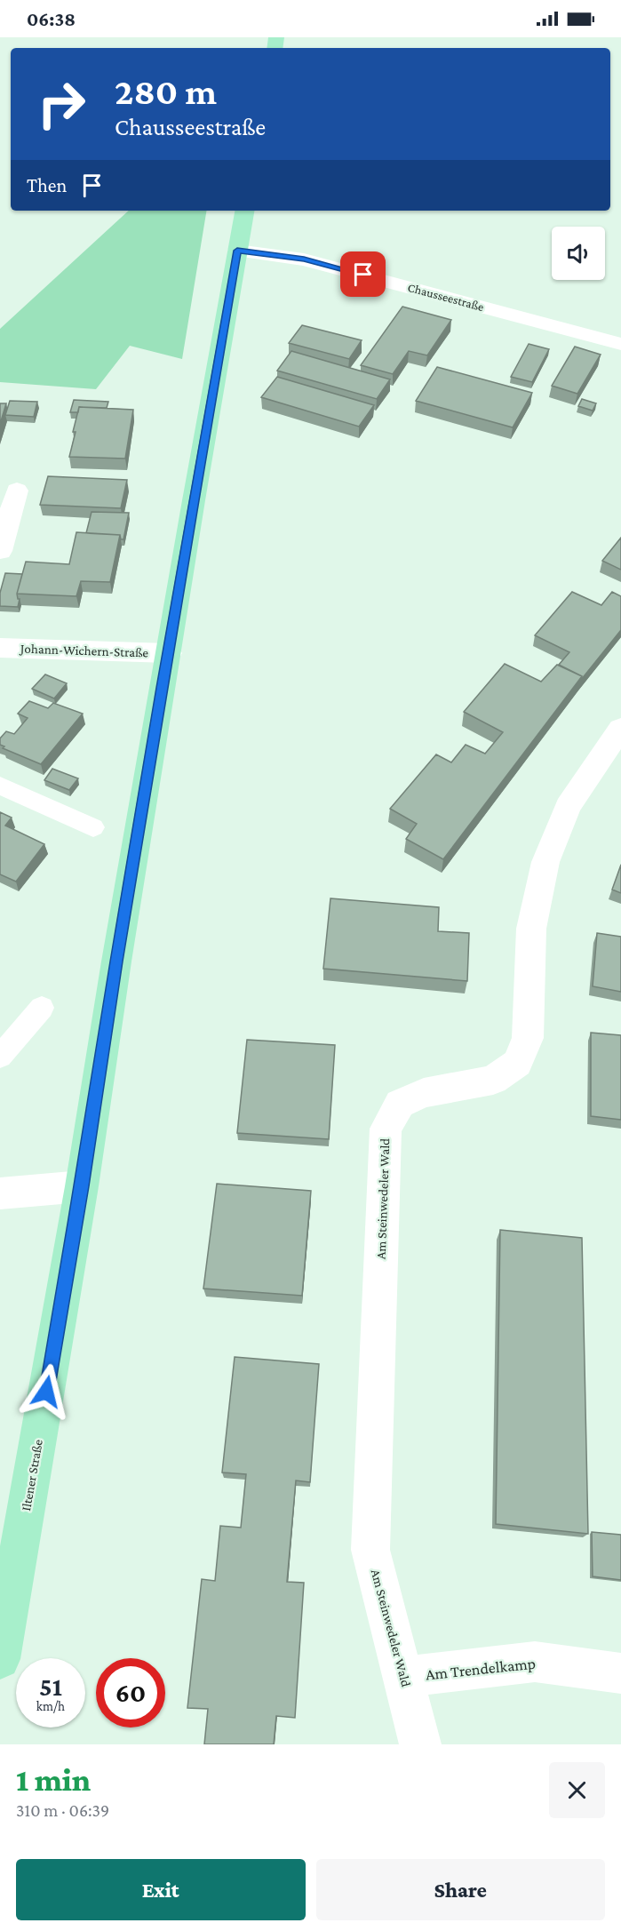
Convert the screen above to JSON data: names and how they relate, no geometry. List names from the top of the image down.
{
  "streets": {
    "main road": ["Iltener Straße"],
    "street": [
      "Chausseestraße",
      "Johann-Wichern-Straße",
      "Am Steinwedeler Wald",
      "Am Trendelkamp"
    ]
  },
  "crossings": [
    ["Chausseestraße", "Iltener Straße"],
    ["Johann-Wichern-Straße", "Iltener Straße"],
    ["Am Steinwedeler Wald", "Am Trendelkamp"]
  ],
  "page": {
    "status": "06:38",
    "turn": ["280 m", "Chausseestraße"],
    "then": "Then",
    "speed": "51 km/h",
    "limit": "60",
    "heading": ["1 min", "310 m · 06:39"],
    "buttons": ["Exit", "Share"]
  }
}
